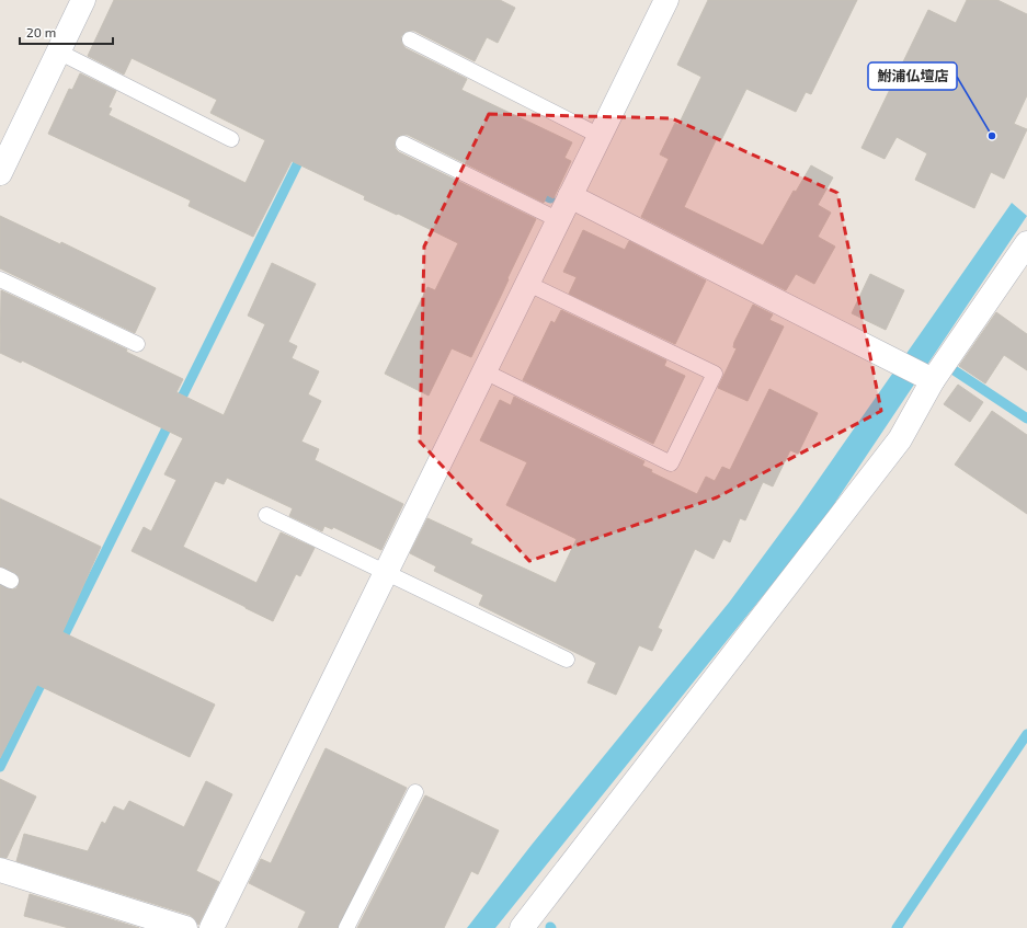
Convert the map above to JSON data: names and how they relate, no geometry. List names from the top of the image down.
{
  "places": ["鮒浦仏壇店"],
  "scale_bar": "20 m"
}
